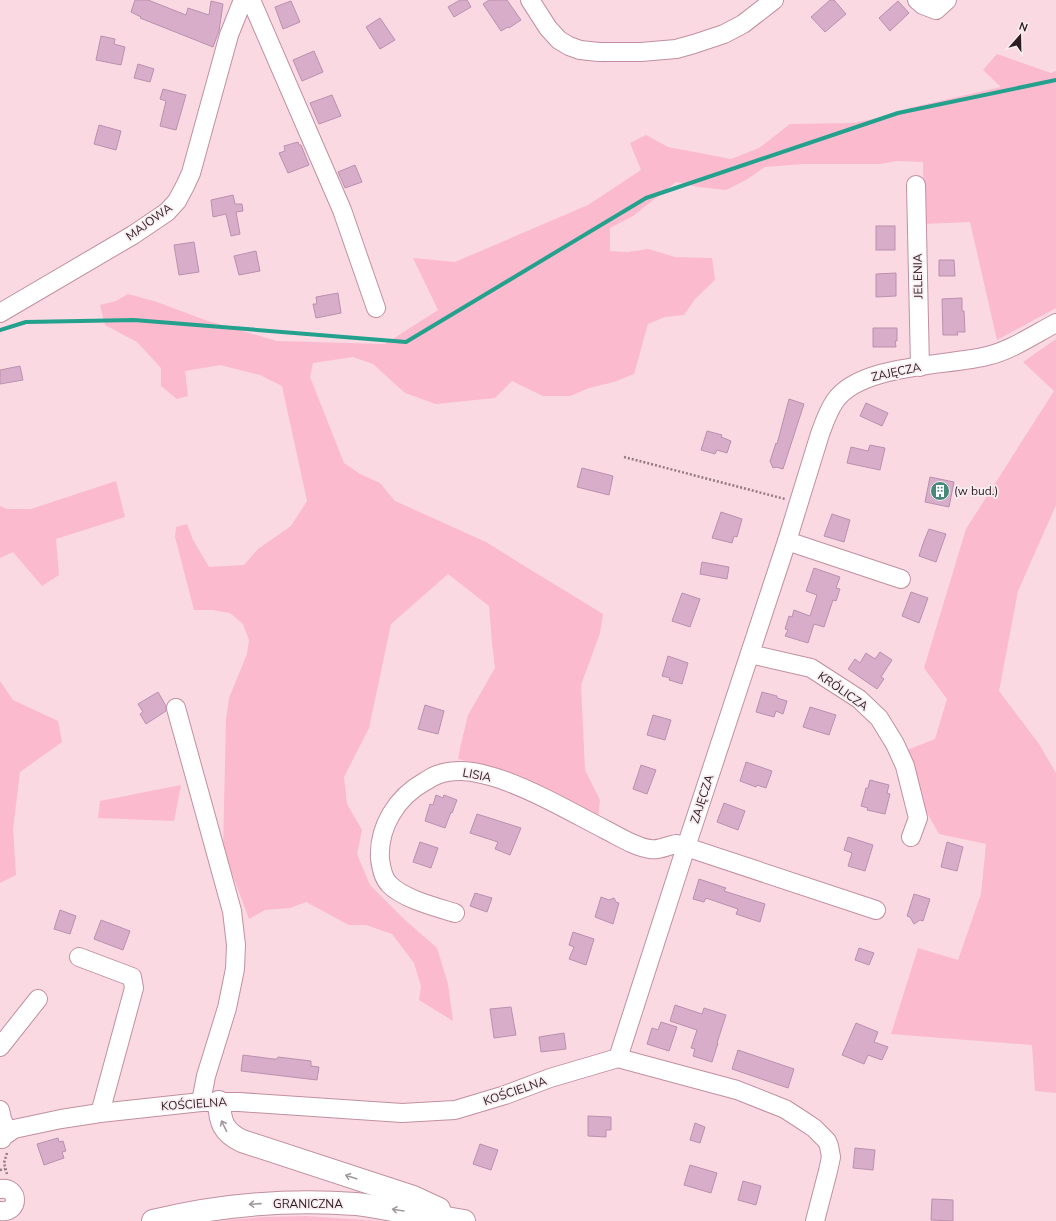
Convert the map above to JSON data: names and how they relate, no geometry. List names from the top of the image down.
{
  "streets": {
    "highway": ["GRANICZNA"],
    "street": [
      "MAJOWA",
      "JELENIA",
      "ZAJĘCZA",
      "KRÓLICZA",
      "LISIA",
      "KOŚCIELNA"
    ]
  },
  "crossings": [
    ["JELENIA", "ZAJĘCZA"],
    ["ZAJĘCZA", "KRÓLICZA"],
    ["ZAJĘCZA", "LISIA"],
    ["ZAJĘCZA", "KOŚCIELNA"]
  ],
  "one_way": ["GRANICZNA"],
  "places": {
    "building": ["(w bud.)"]
  },
  "north": "top"
}
